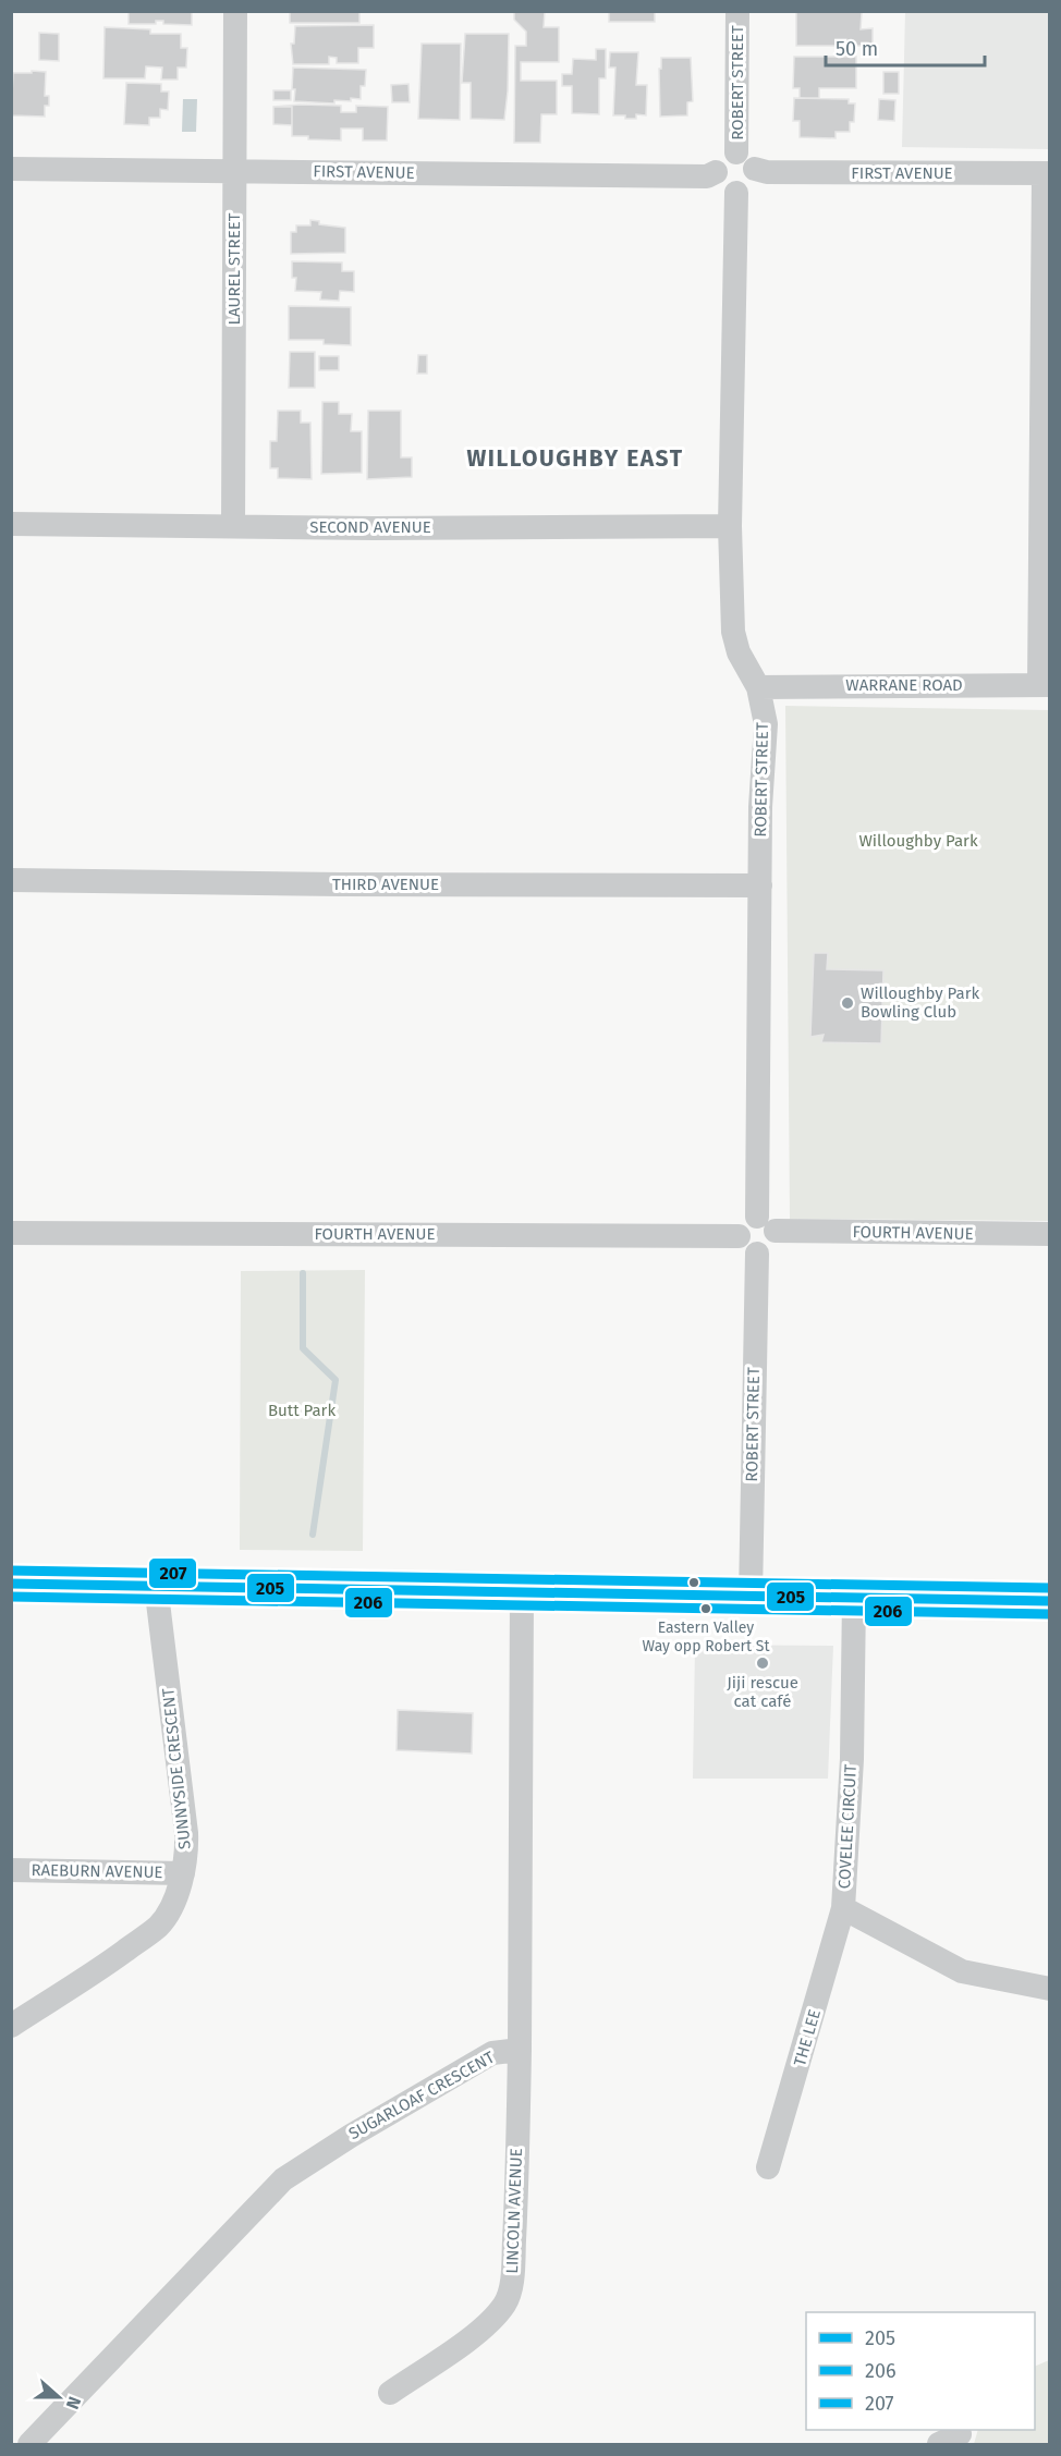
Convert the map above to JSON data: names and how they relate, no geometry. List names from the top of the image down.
{
  "streets": {
    "street": [
      "ROBERT STREET",
      "FIRST AVENUE",
      "LAUREL STREET",
      "SECOND AVENUE",
      "WARRANE ROAD",
      "THIRD AVENUE",
      "FOURTH AVENUE",
      "SUNNYSIDE CRESCENT",
      "COVELEE CIRCUIT",
      "RAEBURN AVENUE",
      "THE LEE",
      "SUGARLOAF CRESCENT",
      "LINCOLN AVENUE"
    ]
  },
  "crossings": [
    ["ROBERT STREET", "FIRST AVENUE"],
    ["ROBERT STREET", "SECOND AVENUE"],
    ["ROBERT STREET", "WARRANE ROAD"],
    ["ROBERT STREET", "THIRD AVENUE"],
    ["ROBERT STREET", "FOURTH AVENUE"],
    ["FIRST AVENUE", "LAUREL STREET"],
    ["LAUREL STREET", "SECOND AVENUE"],
    ["SUNNYSIDE CRESCENT", "RAEBURN AVENUE"],
    ["COVELEE CIRCUIT", "THE LEE"],
    ["SUGARLOAF CRESCENT", "LINCOLN AVENUE"]
  ],
  "districts": ["WILLOUGHBY EAST"],
  "parks": ["Willoughby Park", "Butt Park"],
  "places": ["Willoughby Park Bowling Club", "Eastern Valley Way opp Robert St", "Jiji rescue cat café"],
  "lines": ["transit line 207", "transit line 205", "transit line 206"],
  "legend": ["205", "206", "207"],
  "scale_bar": "50 m",
  "north": "right"
}
